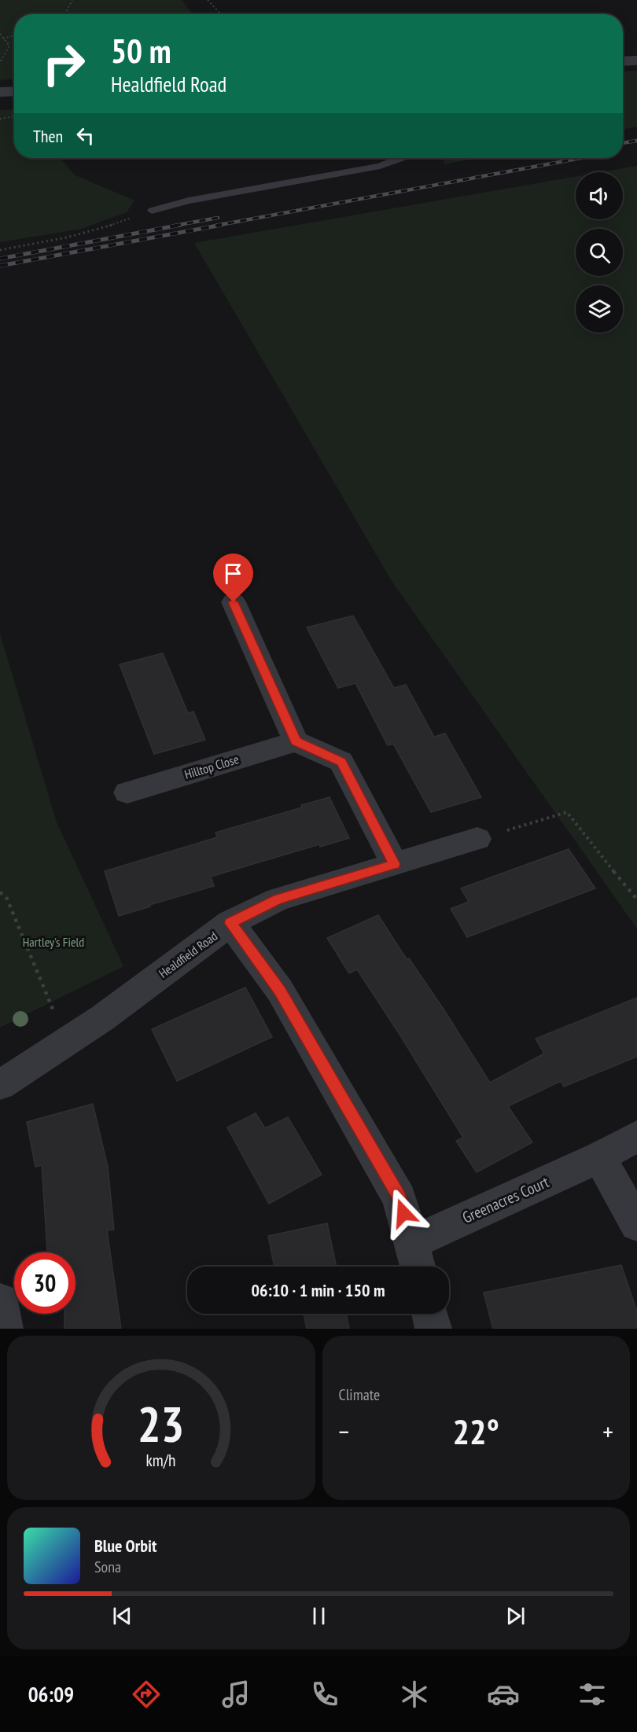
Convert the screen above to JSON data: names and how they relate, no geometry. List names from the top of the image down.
{
  "streets": {
    "street": ["Hilltop Close", "Healdfield Road", "Greenacres Court"]
  },
  "parks": ["Hartley's Field"],
  "page": {
    "turn": ["50 m", "Healdfield Road"],
    "then": "Then",
    "limit": "30",
    "trip": "06:10 · 1 min · 150 m",
    "tile": "Climate",
    "heat": ["−", "22°", "+"],
    "song": ["Blue Orbit", "Sona"],
    "tabs": "06:09",
    "gauge": ["23", "km/h"]
  }
}
